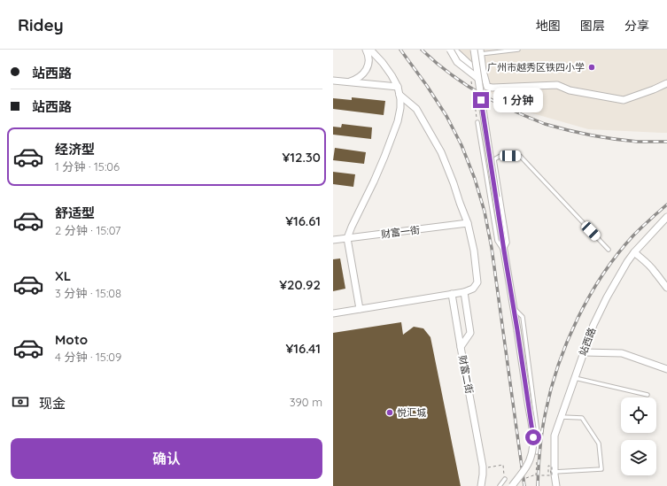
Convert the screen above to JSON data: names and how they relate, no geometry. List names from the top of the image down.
{
  "streets": {
    "street": ["财富一街", "站西路", "财富二街"]
  },
  "places": ["广州市越秀区铁四小学", "悦汇城"],
  "page": {
    "header": "Ridey",
    "nav": ["地图", "图层", "分享"],
    "banner": ["站西路", "站西路"],
    "bubble": "1 分钟",
    "list": [
      {
        "name": "经济型",
        "note": "1 分钟 · 15:06",
        "value": "¥12.30"
      },
      {
        "name": "舒适型",
        "note": "2 分钟 · 15:07",
        "value": "¥16.61"
      },
      {
        "name": "XL",
        "note": "3 分钟 · 15:08",
        "value": "¥20.92"
      },
      {
        "name": "Moto",
        "note": "4 分钟 · 15:09",
        "value": "¥16.41"
      }
    ],
    "pay": ["现金", "390 m"],
    "buttons": "确认"
  }
}
